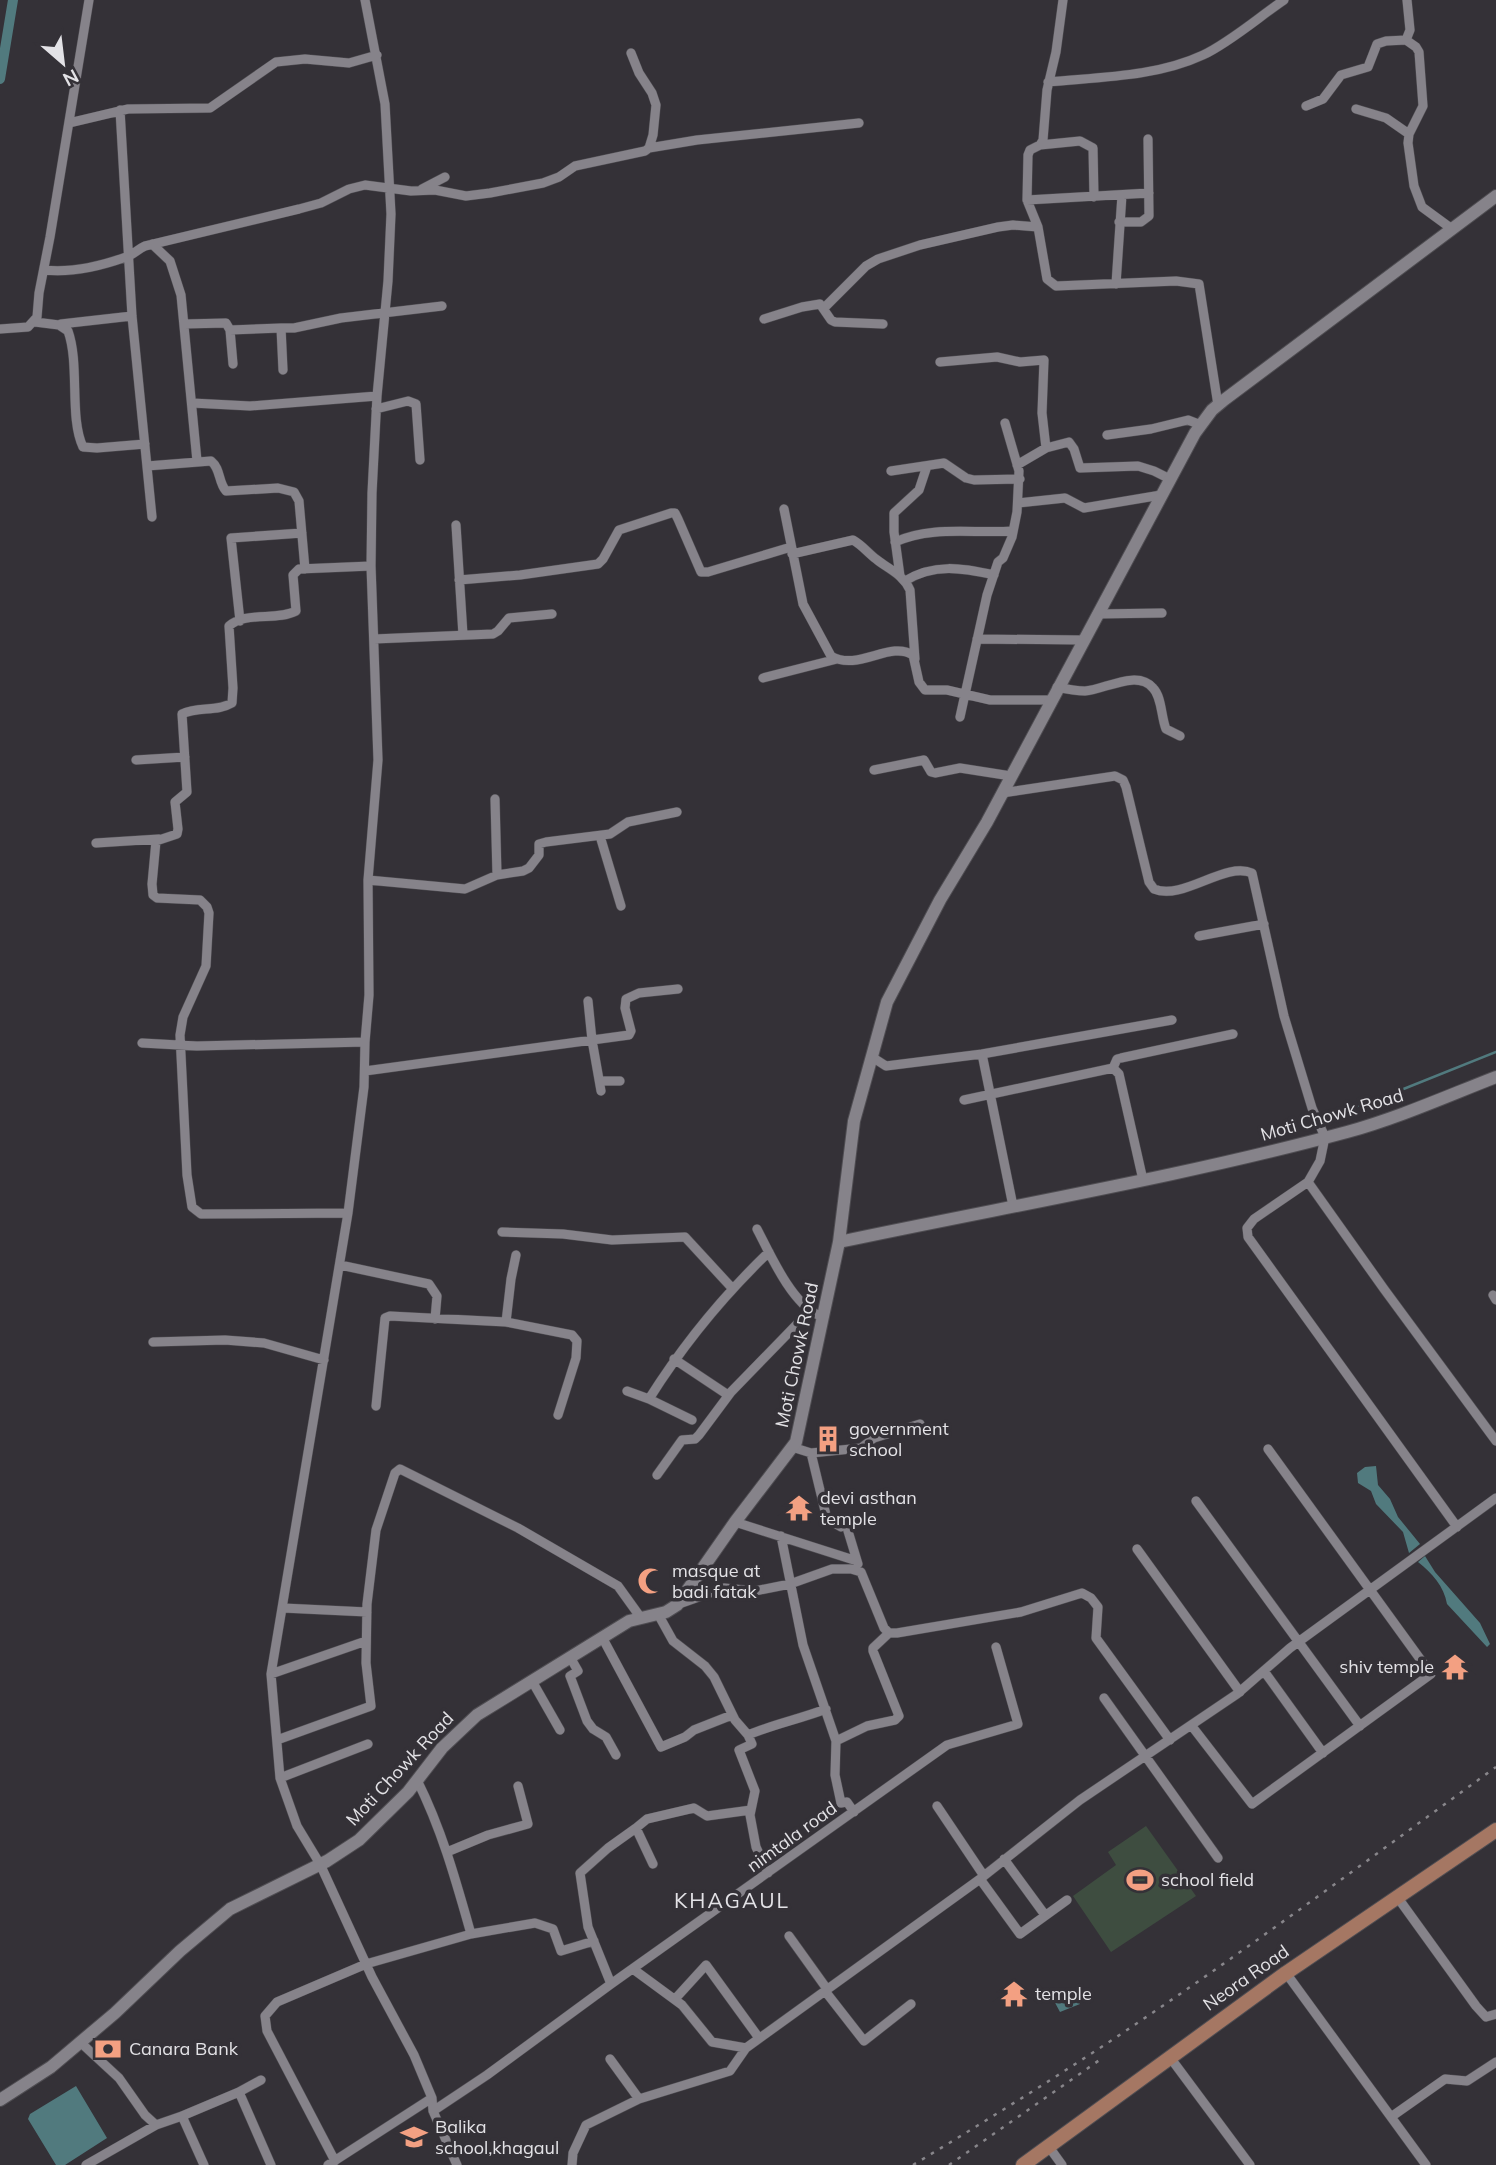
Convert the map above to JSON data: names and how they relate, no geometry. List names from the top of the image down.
{
  "streets": {
    "main road": ["Neora Road"],
    "street": ["Moti Chowk Road", "nimtala road"]
  },
  "districts": ["KHAGAUL"],
  "places": {
    "building": ["government school"],
    "temple": ["devi asthan temple", "shiv temple", "temple"],
    "mosque": ["masque at badi fatak"],
    "sports": ["school field"],
    "bank": ["Canara Bank"],
    "school or university": ["Balika school,khagaul"]
  },
  "north": "bottom right"
}
